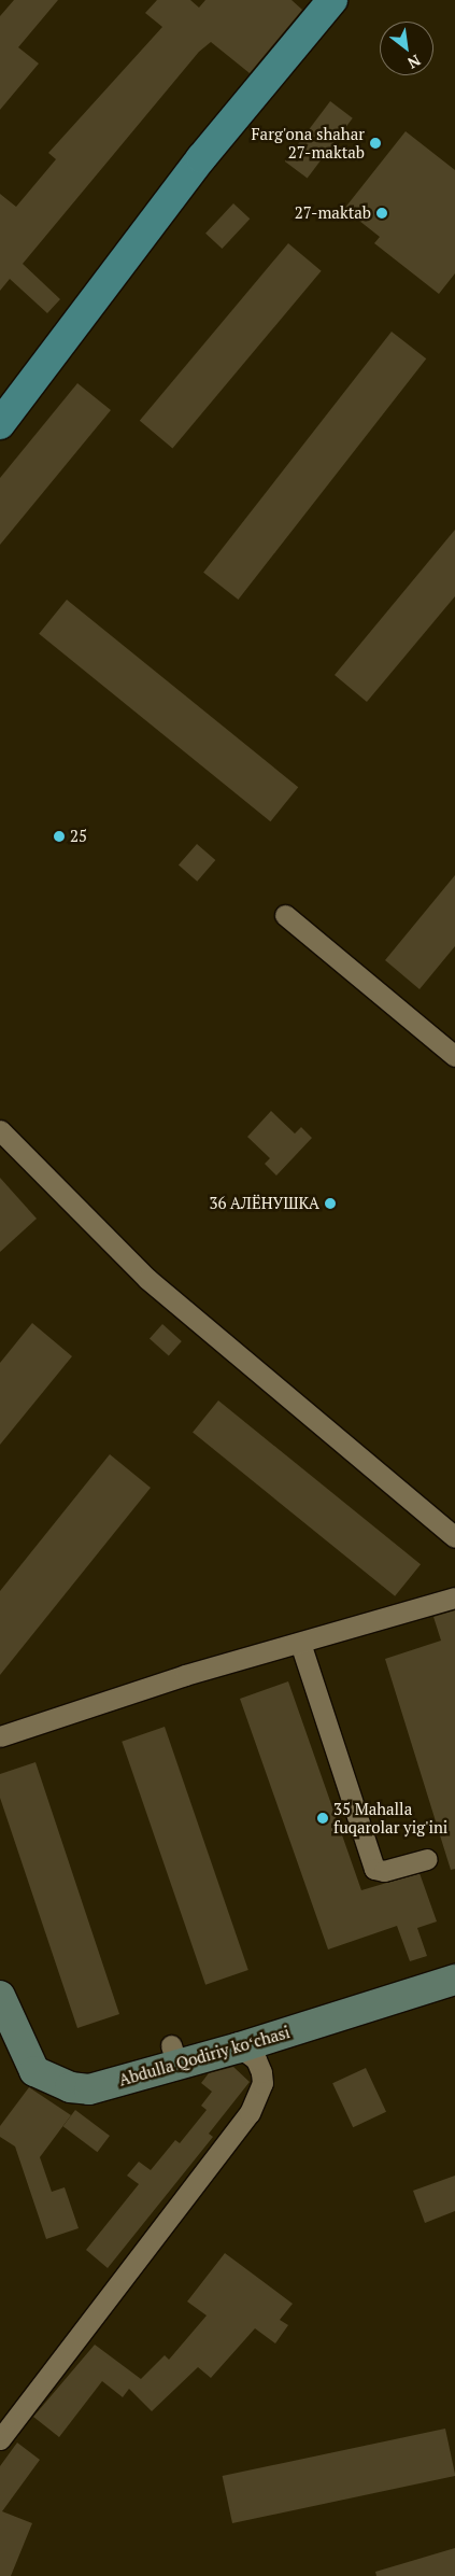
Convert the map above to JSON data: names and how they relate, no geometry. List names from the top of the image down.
{
  "streets": {
    "street": ["Abdulla Qodiriy koʻchasi"]
  },
  "places": [
    "Farg'ona shahar 27-maktab",
    "27-maktab",
    "25",
    "36 АЛЁНУШКА",
    "35 Mahalla fuqarolar yig'ini"
  ],
  "north": "bottom right"
}
